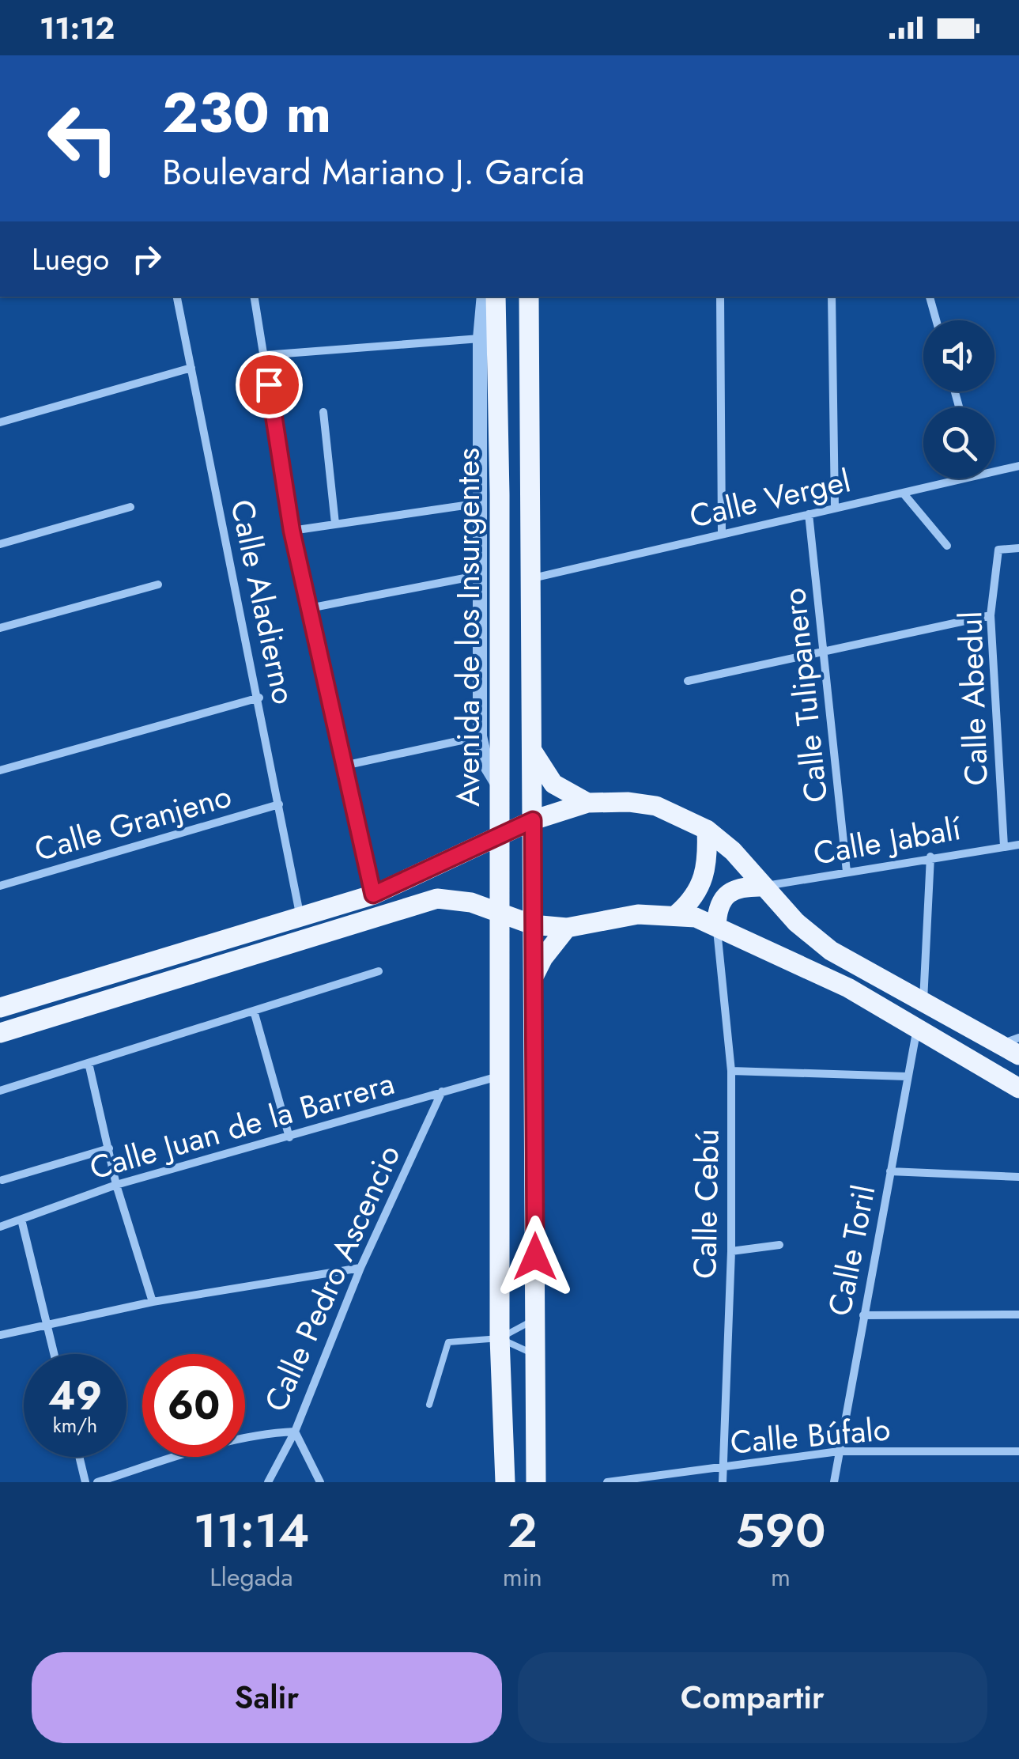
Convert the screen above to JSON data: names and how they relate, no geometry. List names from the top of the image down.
{
  "streets": {
    "main road": ["Avenida de los Insurgentes"],
    "street": [
      "Calle Vergel",
      "Calle Aladierno",
      "Calle Tulipanero",
      "Calle Abedul",
      "Calle Granjeno",
      "Calle Jabalí",
      "Calle Juan de la Barrera",
      "Calle Cebú",
      "Calle Toril",
      "Calle Pedro Ascencio",
      "Calle Búfalo"
    ]
  },
  "crossings": [
    ["Calle Vergel", "Avenida de los Insurgentes"],
    ["Calle Vergel", "Calle Tulipanero"],
    ["Calle Aladierno", "Calle Granjeno"],
    ["Avenida de los Insurgentes", "Calle Juan de la Barrera"],
    ["Calle Tulipanero", "Calle Jabalí"],
    ["Calle Abedul", "Calle Jabalí"],
    ["Calle Juan de la Barrera", "Calle Pedro Ascencio"],
    ["Calle Cebú", "Calle Búfalo"],
    ["Calle Toril", "Calle Búfalo"]
  ],
  "page": {
    "status": "11:12",
    "turn": ["230 m", "Boulevard Mariano J. García"],
    "then": "Luego",
    "speed": "49 km/h",
    "limit": "60",
    "eta": [
      "11:14",
      "Llegada",
      "2",
      "min",
      "590",
      "m"
    ],
    "buttons": ["Salir", "Compartir"]
  }
}
